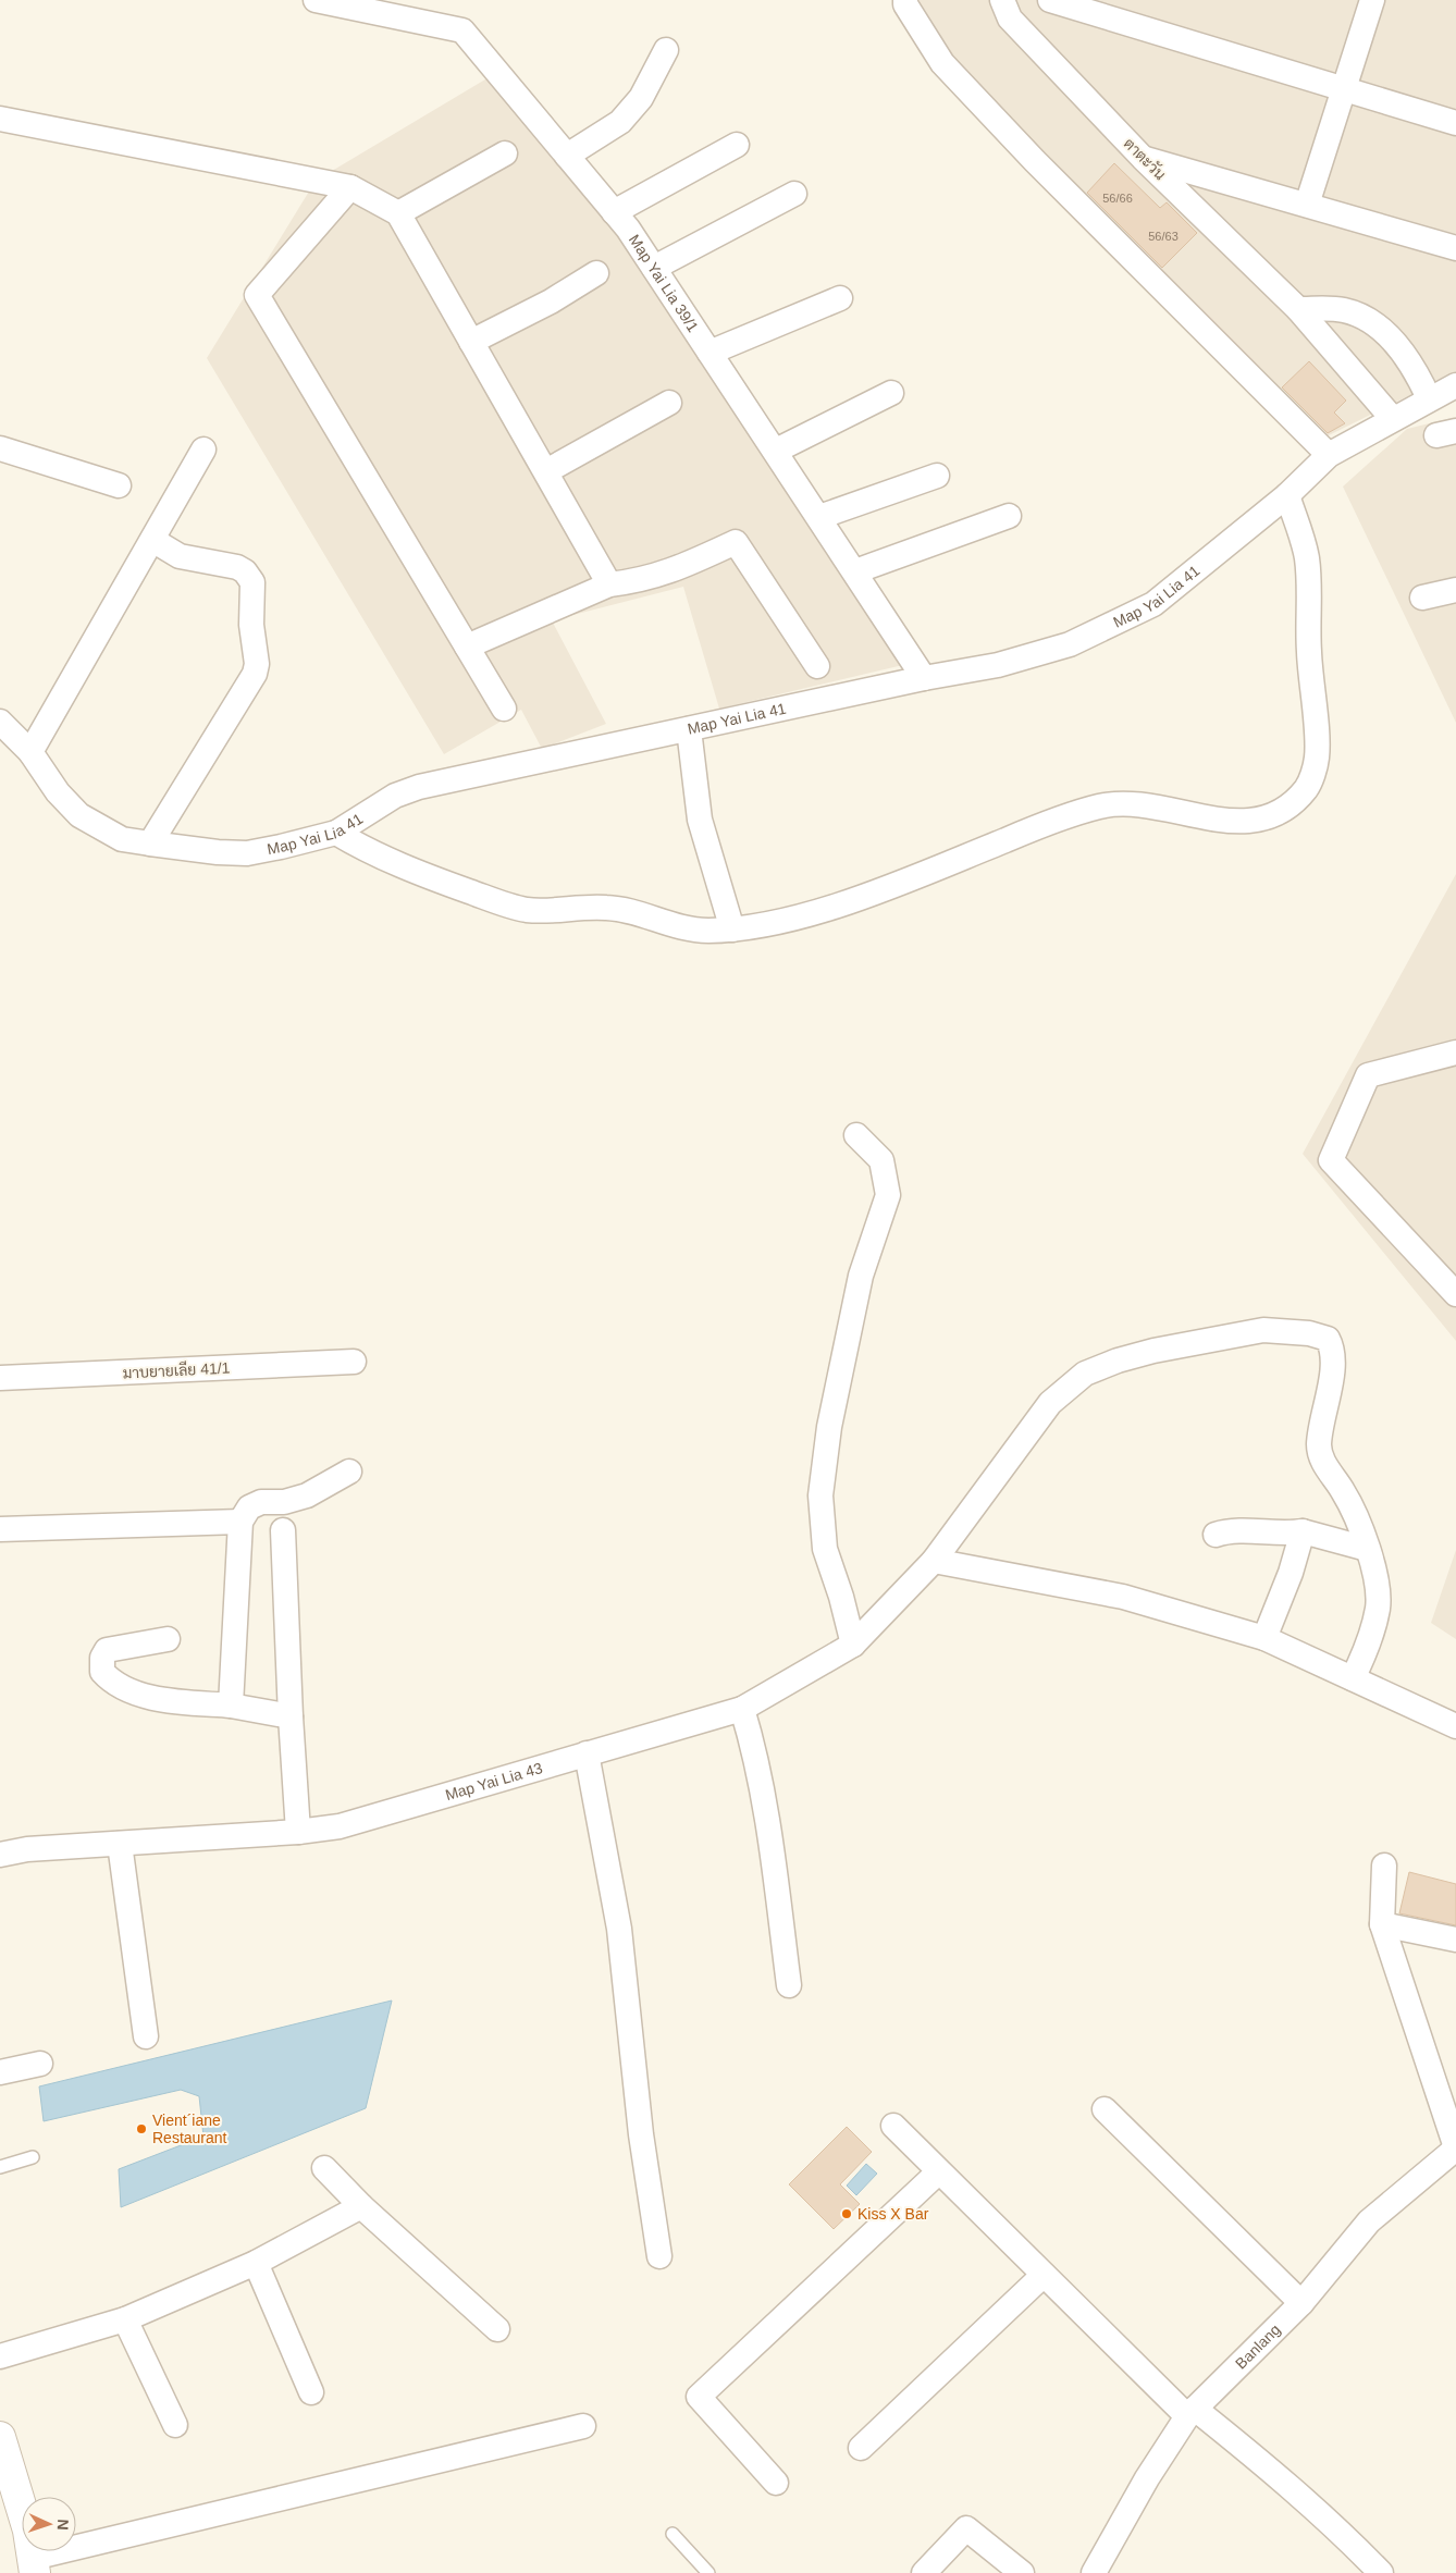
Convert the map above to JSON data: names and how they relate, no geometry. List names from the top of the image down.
{
  "streets": {
    "street": [
      "ตาตะวัน",
      "Map Yai Lia 39/1",
      "Map Yai Lia 41",
      "มาบยายเลีย 41/1",
      "Map Yai Lia 43",
      "Banlang"
    ]
  },
  "crossings": [
    ["ตาตะวัน", "Map Yai Lia 41"],
    ["Map Yai Lia 39/1", "Map Yai Lia 41"]
  ],
  "places": ["Vient´iane Restaurant", "Kiss X Bar"],
  "house_numbers": ["56/66", "56/63"],
  "north": "right"
}
